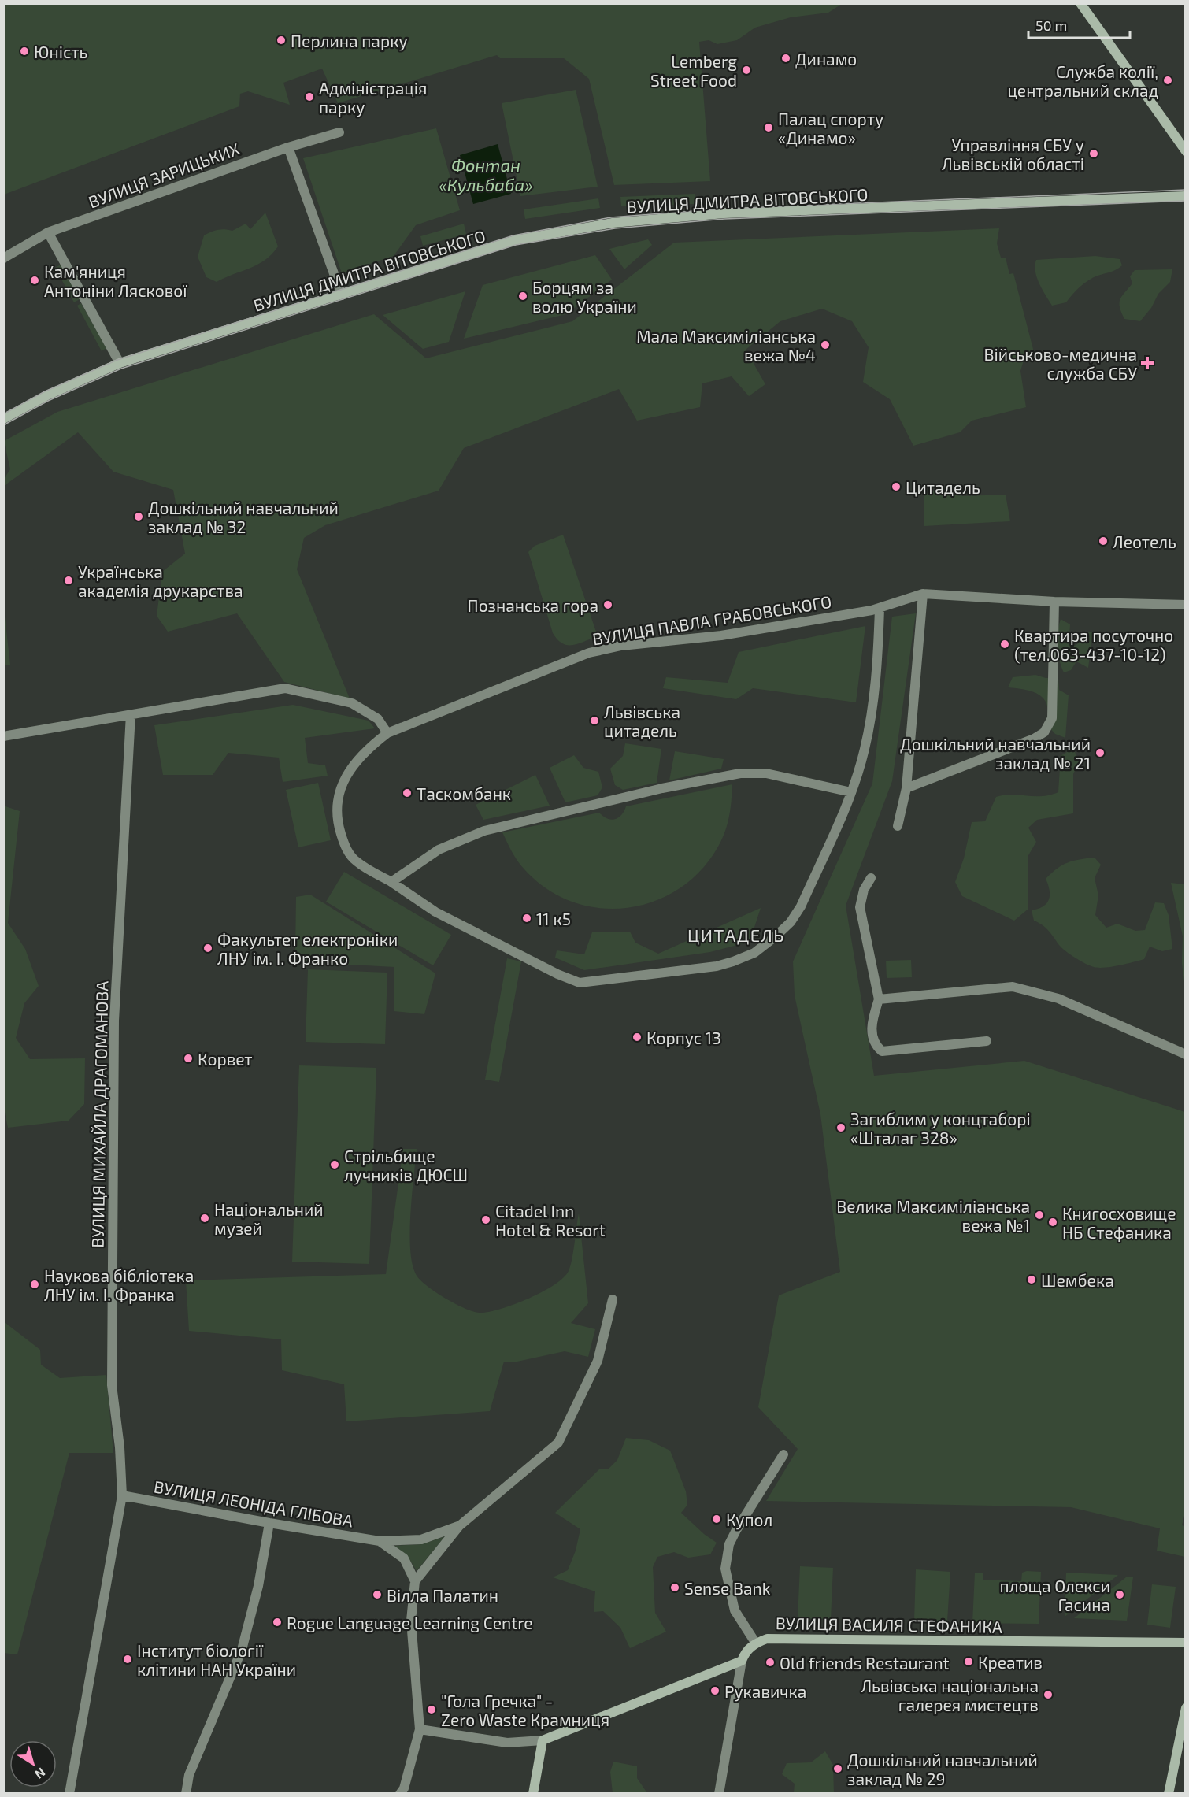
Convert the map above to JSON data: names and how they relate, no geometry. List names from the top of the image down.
{
  "streets": {
    "main road": ["ВУЛИЦЯ ДМИТРА ВІТОВСЬКОГО", "ВУЛИЦЯ ВАСИЛЯ СТЕФАНИКА"],
    "street": [
      "ВУЛИЦЯ ЗАРИЦЬКИХ",
      "ВУЛИЦЯ ПАВЛА ГРАБОВСЬКОГО",
      "ВУЛИЦЯ МИХАЙЛА ДРАГОМАНОВА",
      "ВУЛИЦЯ ЛЕОНІДА ГЛІБОВА"
    ]
  },
  "crossings": [
    ["ВУЛИЦЯ МИХАЙЛА ДРАГОМАНОВА", "ВУЛИЦЯ ЛЕОНІДА ГЛІБОВА"]
  ],
  "districts": ["ЦИТАДЕЛЬ"],
  "water": ["Фонтан «Кульбаба»"],
  "places": {
    "other": [
      "Перлина парку",
      "Юність",
      "Динамо",
      "Lemberg Street Food",
      "Служба колії, центральний склад",
      "Адміністрація парку",
      "Палац спорту «Динамо»",
      "Управління СБУ у Львівській області",
      "Кам'яниця Антоніни Ляскової",
      "Борцям за волю України",
      "Мала Максиміліанська вежа №4",
      "Цитадель",
      "Дошкільний навчальний заклад № 32",
      "Леотель",
      "Українська академія друкарства",
      "Познанська гора",
      "Квартира посуточно (тел.063-437-10-12)",
      "Львівська цитадель",
      "Дошкільний навчальний заклад № 21",
      "Таскомбанк",
      "11 к5",
      "Факультет електроніки ЛНУ ім. І. Франко",
      "Корпус 13",
      "Корвет",
      "Загиблим у концтаборі «Шталаг 328»",
      "Стрільбище лучників ДЮСШ",
      "Велика Максиміліанська вежа №1",
      "Національний музей",
      "Citadel Inn Hotel & Resort",
      "Книгосховище НБ Стефаника",
      "Шембека",
      "Наукова бібліотека ЛНУ ім. І. Франка",
      "Купол",
      "Sense Bank",
      "Вілла Палатин",
      "площа Олекси Гасина",
      "Rogue Language Learning Centre",
      "Інститут біології клітини НАН України",
      "Креатив",
      "Old friends Restaurant",
      "Рукавичка",
      "Львівська національна галерея мистецтв",
      "\"Гола Гречка\" - Zero Waste Крамниця",
      "Дошкільний навчальний заклад № 29"
    ],
    "health": ["Військово-медична служба СБУ"]
  },
  "scale_bar": "50 m",
  "north": "bottom right"
}
